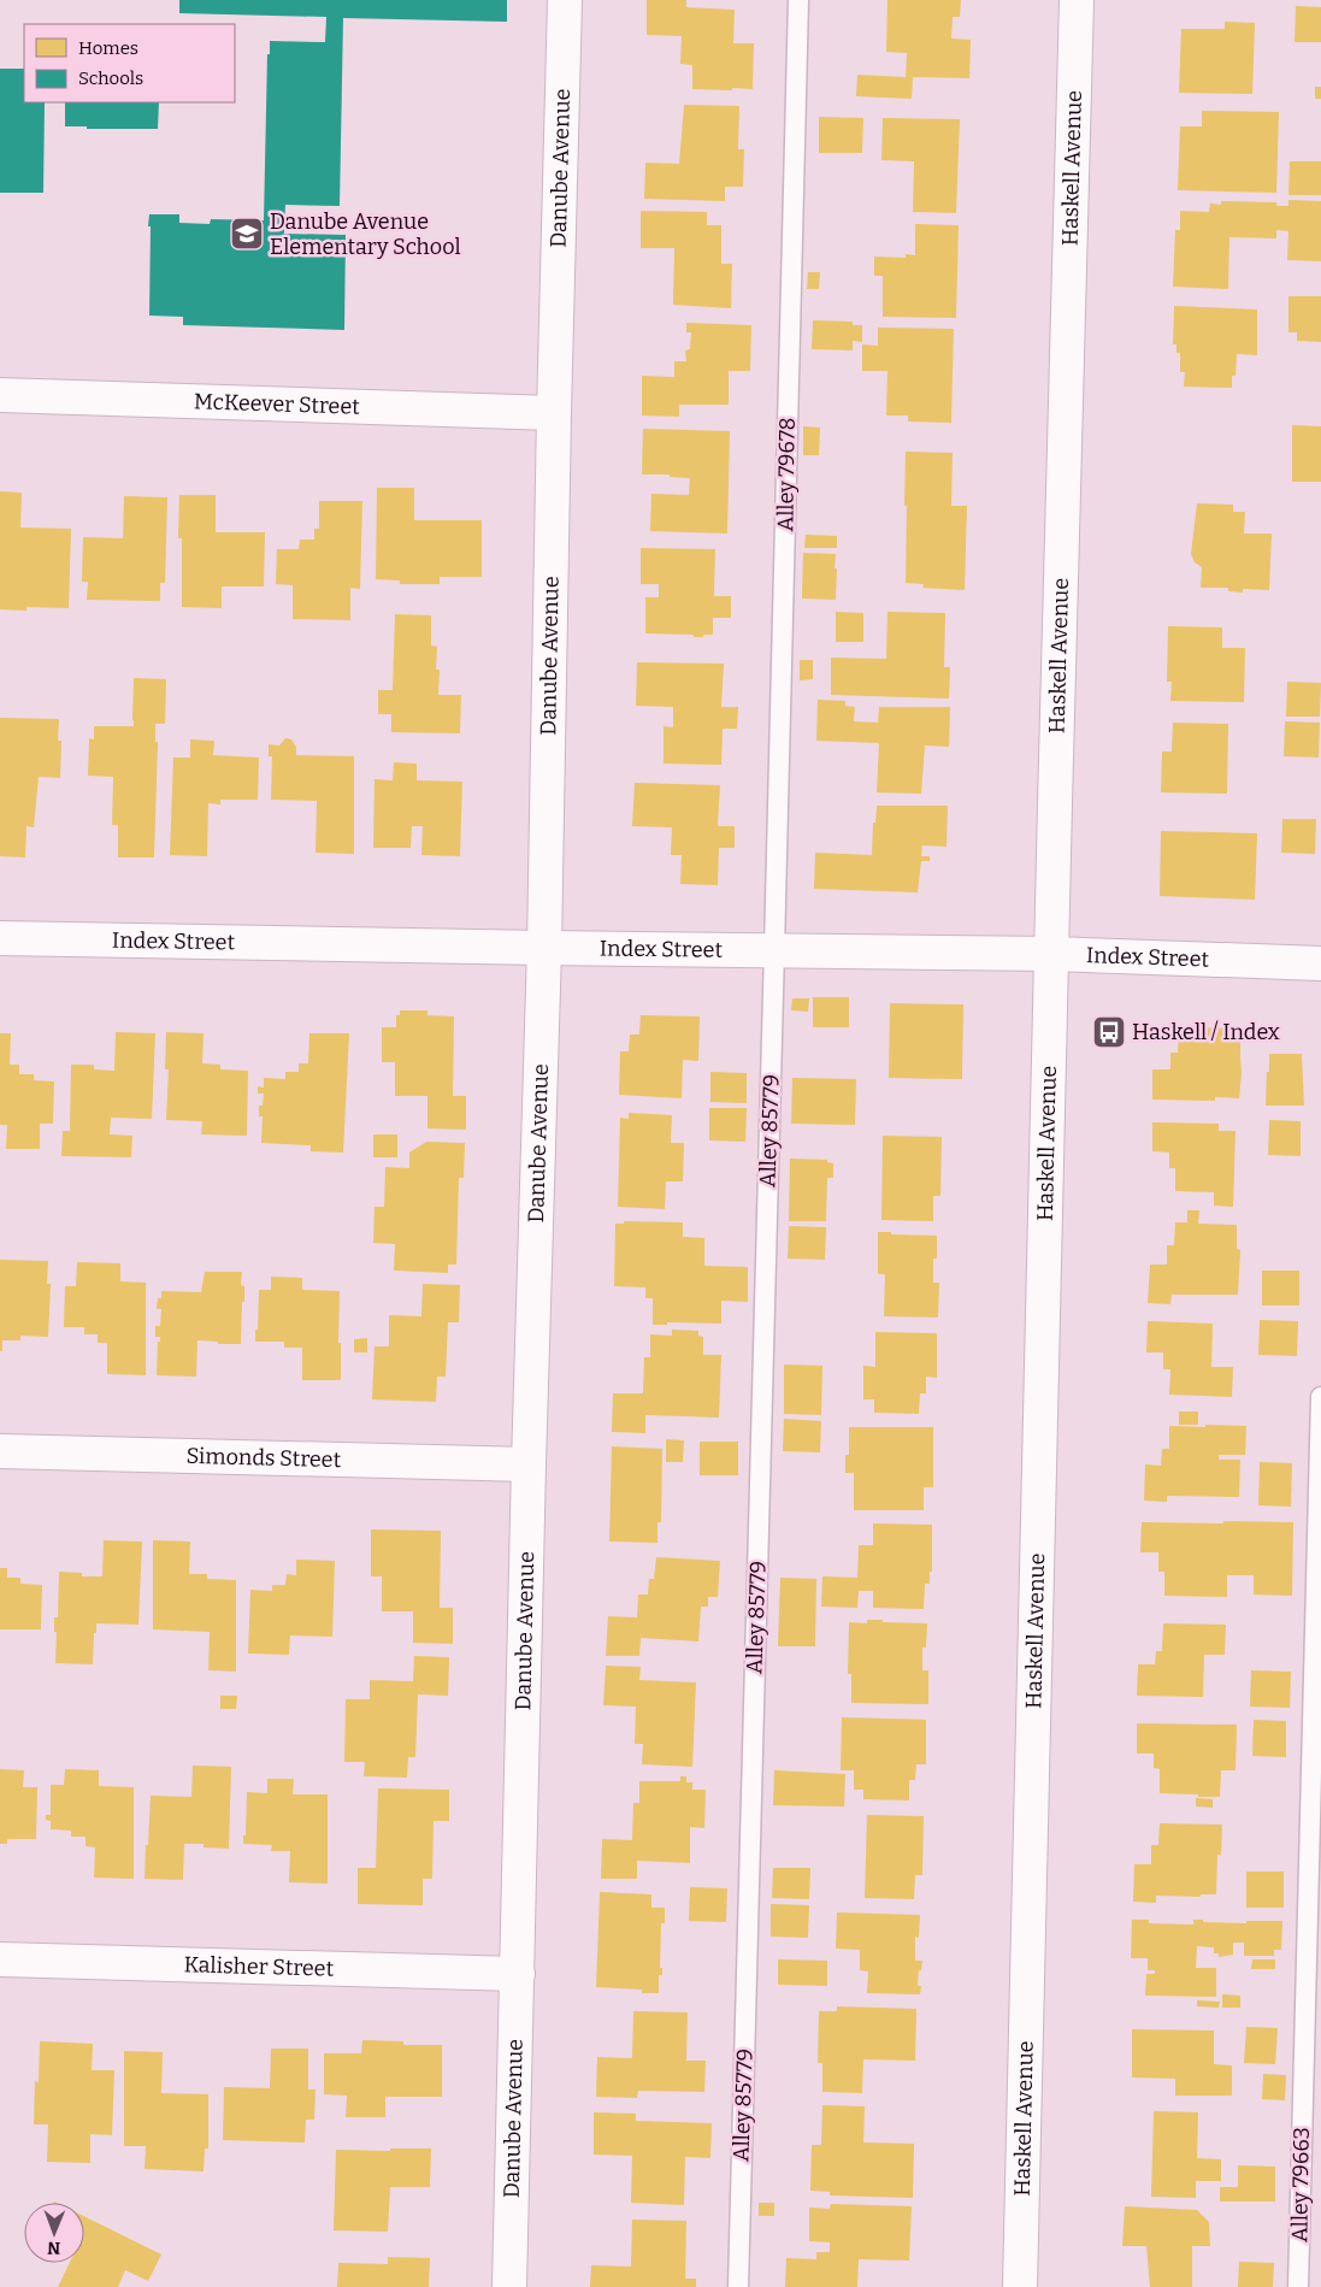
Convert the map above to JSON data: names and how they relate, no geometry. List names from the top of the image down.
{
  "streets": {
    "street": [
      "Danube Avenue",
      "Haskell Avenue",
      "McKeever Street",
      "Index Street",
      "Simonds Street",
      "Kalisher Street"
    ],
    "lane": ["Alley 79678", "Alley 85779", "Alley 79663"]
  },
  "crossings": [
    ["Danube Avenue", "McKeever Street"],
    ["Danube Avenue", "Index Street"],
    ["Danube Avenue", "Simonds Street"],
    ["Danube Avenue", "Kalisher Street"],
    ["Haskell Avenue", "Index Street"],
    ["Alley 79678", "Index Street"],
    ["Alley 79678", "Alley 85779"],
    ["Index Street", "Alley 85779"]
  ],
  "places": {
    "school or university": ["Danube Avenue Elementary School"],
    "bus stop": ["Haskell / Index"]
  },
  "legend": ["Homes", "Schools"],
  "north": "bottom"
}
